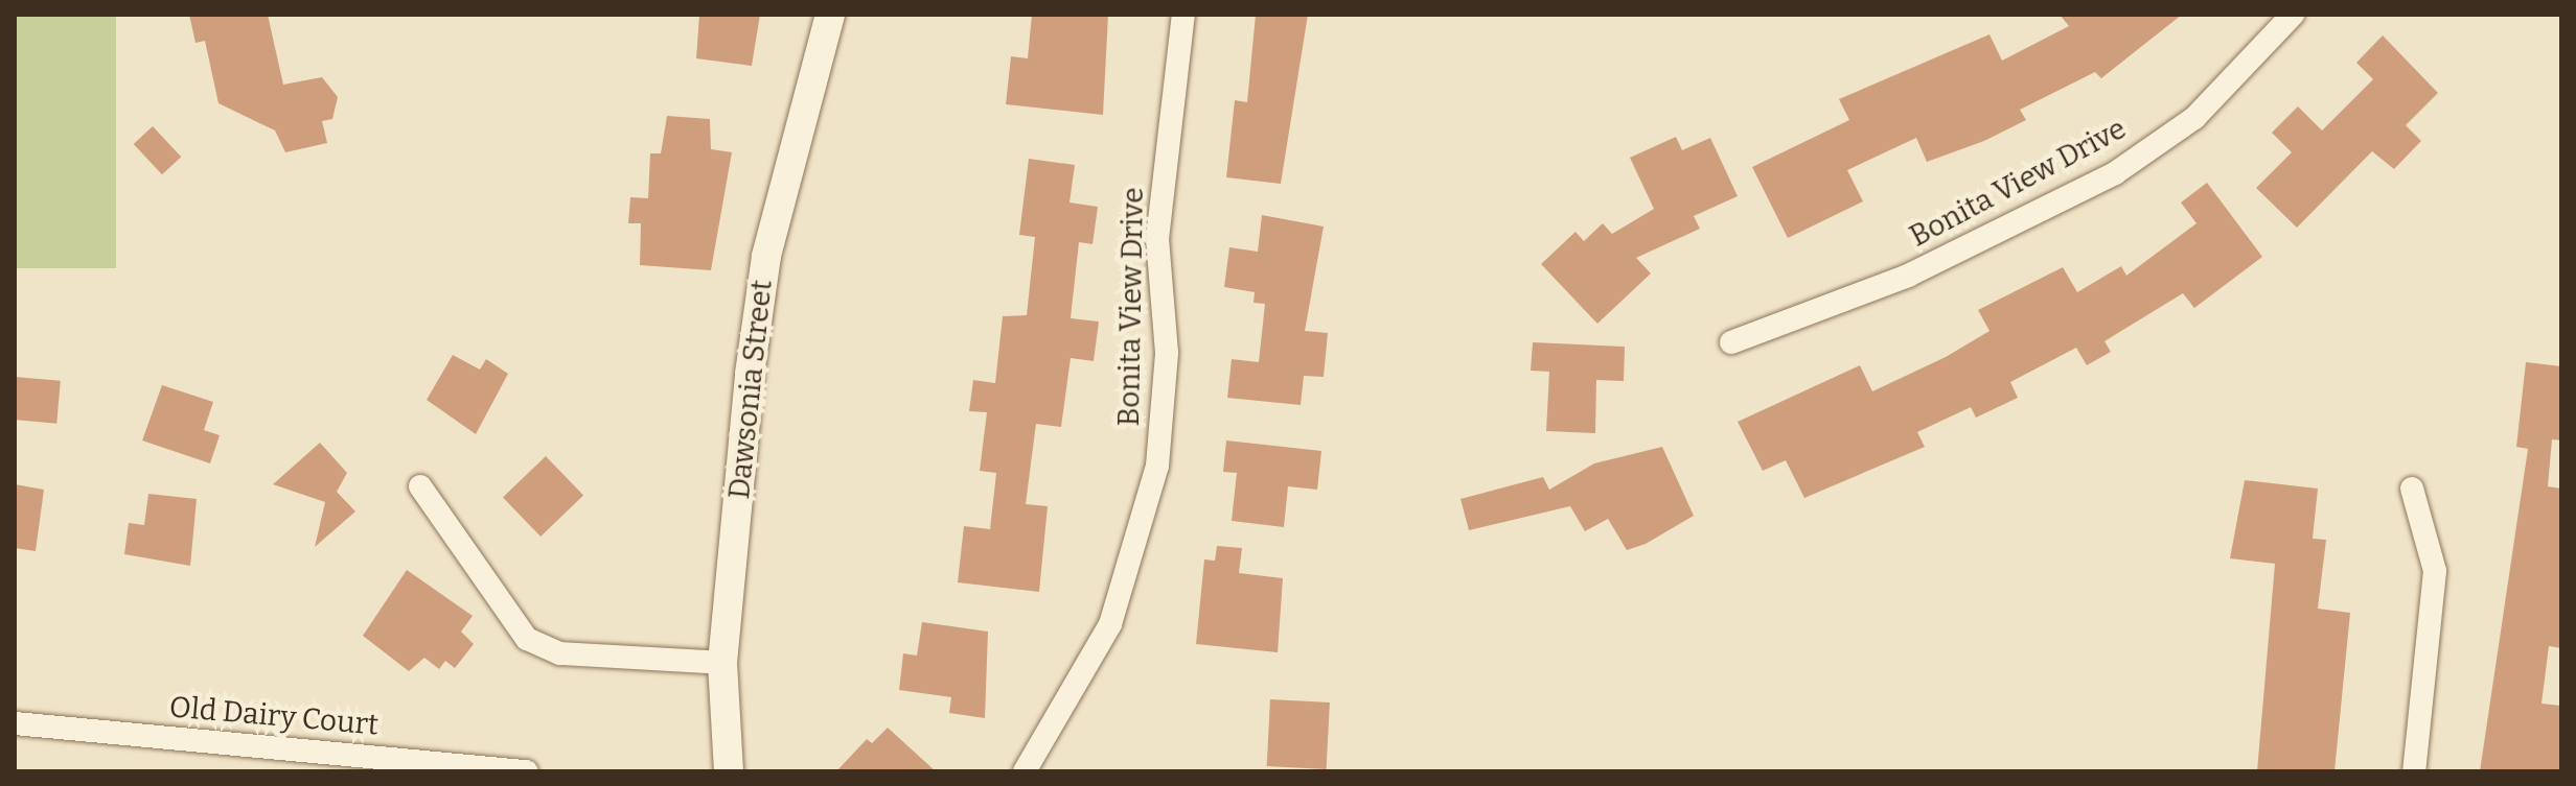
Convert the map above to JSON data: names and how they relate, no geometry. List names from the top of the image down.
{
  "streets": {
    "street": ["Bonita View Drive", "Dawsonia Street", "Old Dairy Court"]
  }
}
